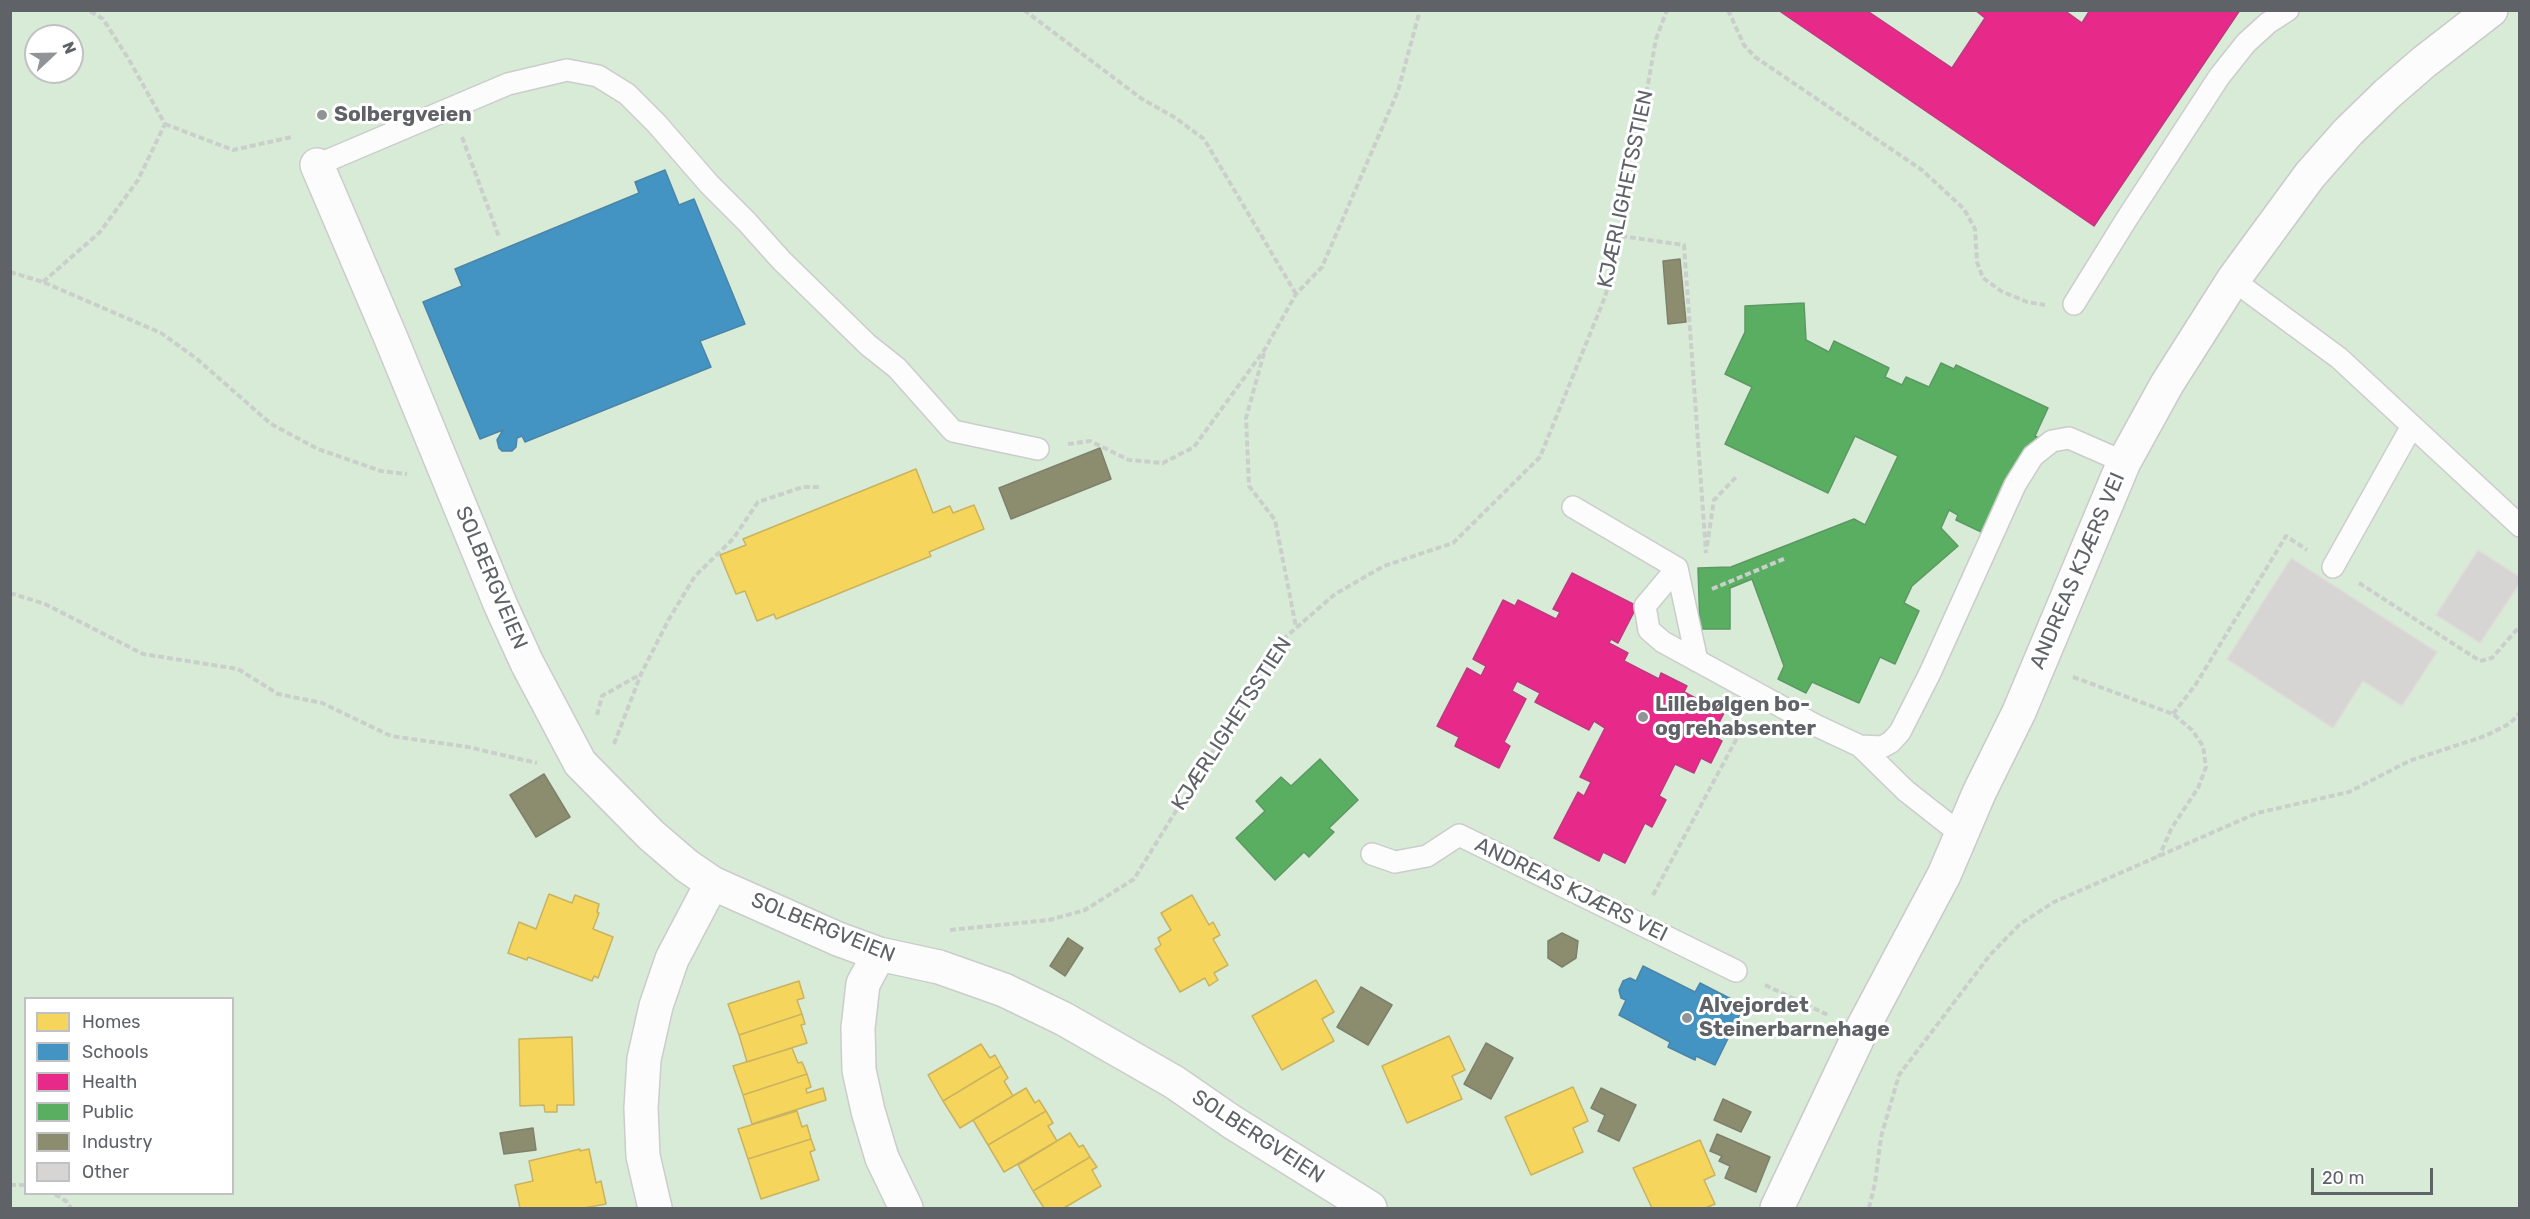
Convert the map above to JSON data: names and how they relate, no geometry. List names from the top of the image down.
{
  "streets": {
    "street": ["ANDREAS KJÆRS VEI", "SOLBERGVEIEN"],
    "path": ["KJÆRLIGHETSSTIEN"]
  },
  "places": ["Solbergveien", "Lillebølgen bo- og rehabsenter", "Alvejordet Steinerbarnehage"],
  "legend": [
    "Homes",
    "Schools",
    "Health",
    "Public",
    "Industry",
    "Other"
  ],
  "scale_bar": "20 m",
  "north": "right"
}
